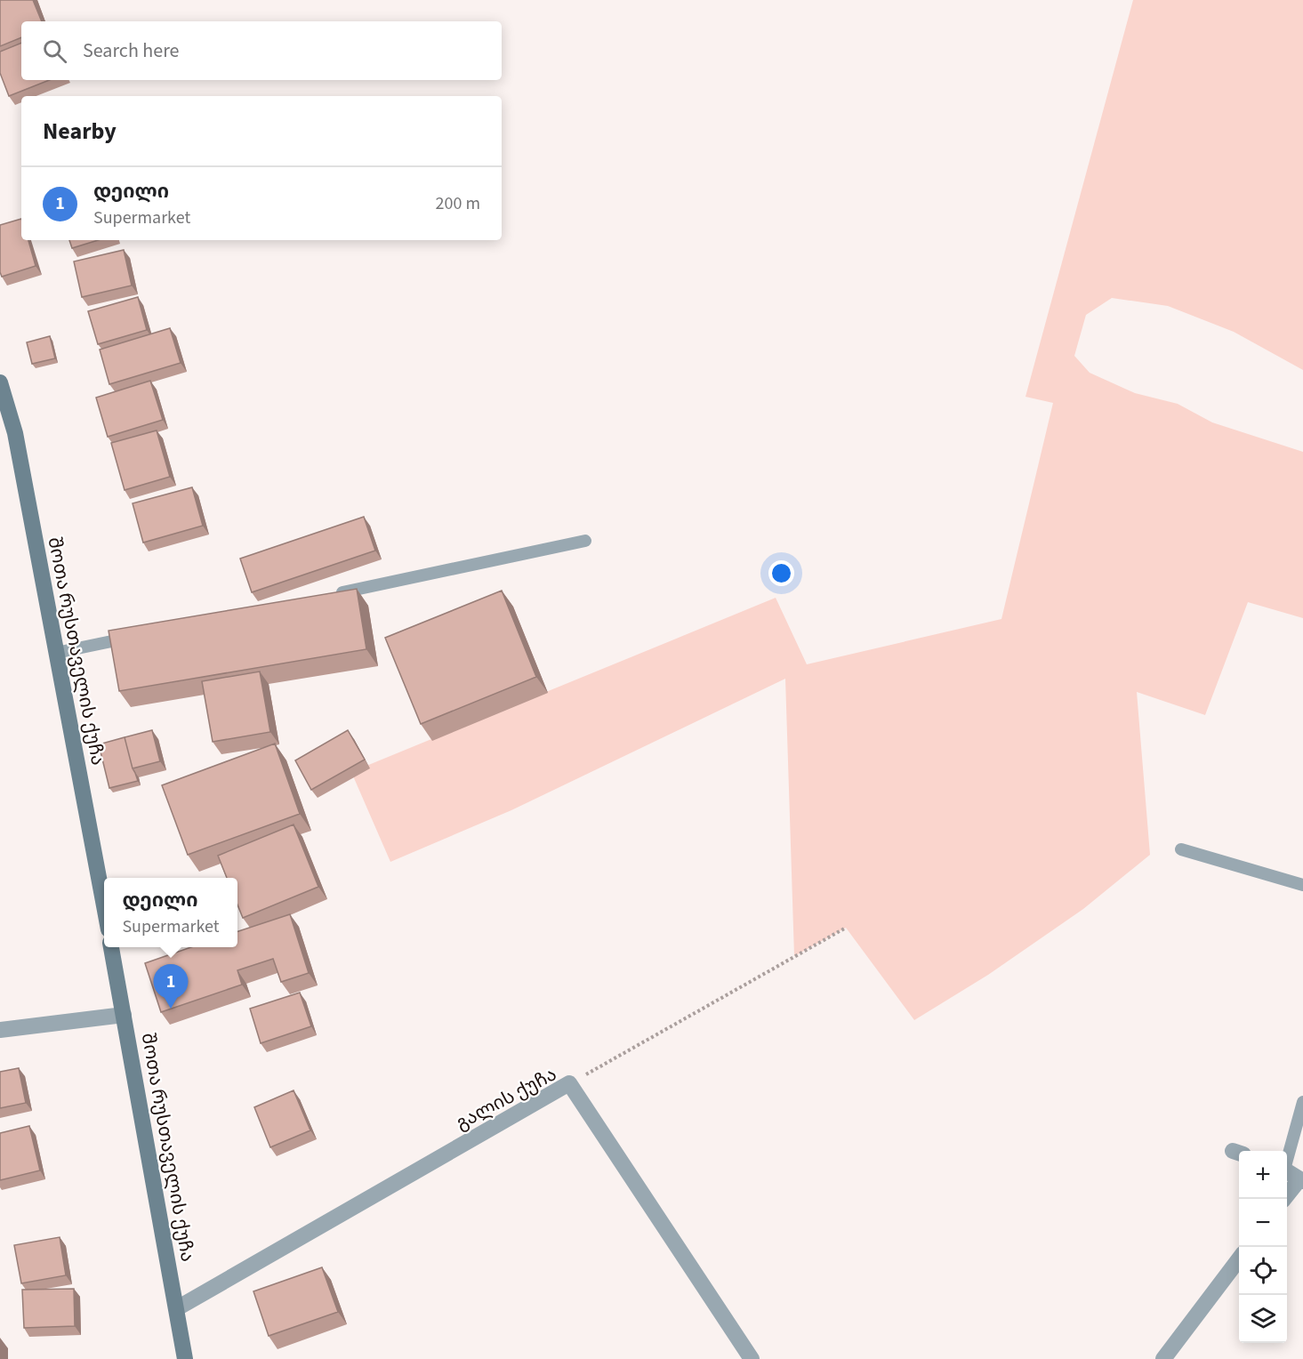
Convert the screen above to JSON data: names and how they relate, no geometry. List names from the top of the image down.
{
  "streets": {
    "main road": ["შოთა რუსთაველის ქუჩა"],
    "street": ["გალის ქუჩა"]
  },
  "crossings": [
    ["შოთა რუსთაველის ქუჩა", "გალის ქუჩა"]
  ],
  "page": {
    "search": "Search here",
    "heading": "Nearby",
    "list": [
      {
        "mark": "1",
        "name": "დეილი",
        "note": "Supermarket",
        "value": "200 m"
      }
    ],
    "popup": ["დეილი", "Supermarket"],
    "pins": "1",
    "map_buttons": ["+", "−"]
  }
}
